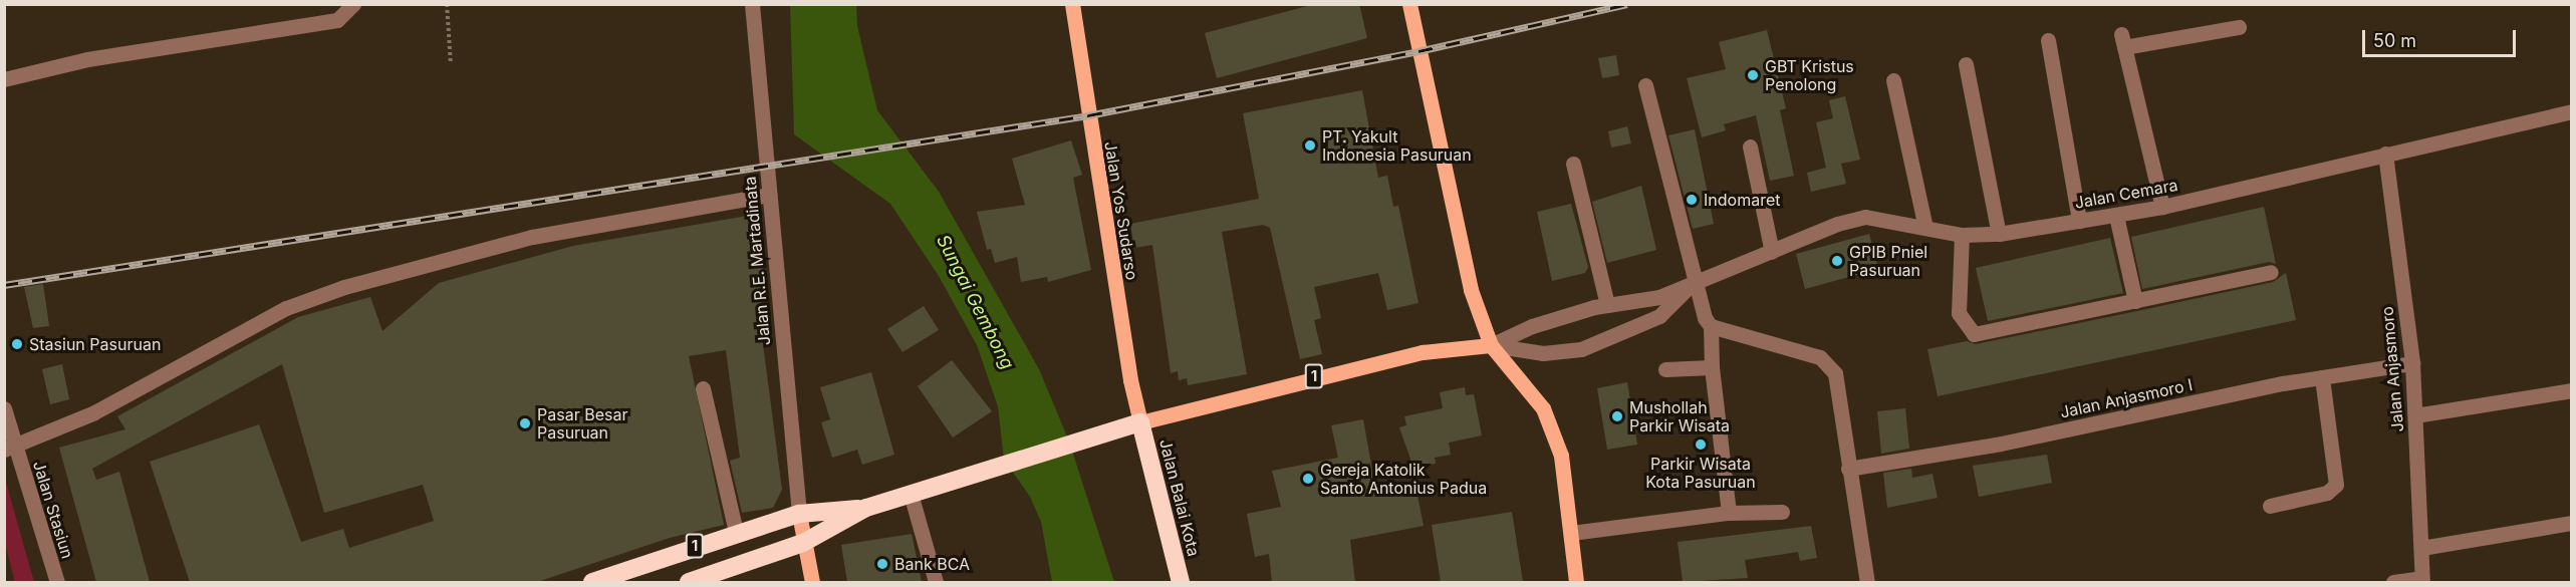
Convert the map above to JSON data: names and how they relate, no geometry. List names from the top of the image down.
{
  "streets": {
    "highway": ["1", "Jalan Balai Kota"],
    "main road": ["Jalan Yos Sudarso"],
    "street": [
      "Jalan Cemara",
      "Jalan R.E. Martadinata",
      "Jalan Anjasmoro",
      "Jalan Anjasmoro I",
      "Jalan Stasiun"
    ]
  },
  "crossings": [
    ["Jalan Cemara", "Jalan Anjasmoro"],
    ["Jalan Cemara", "1"],
    ["Jalan Yos Sudarso", "1"],
    ["Jalan Yos Sudarso", "Jalan Balai Kota"],
    ["Jalan R.E. Martadinata", "1"],
    ["Jalan Anjasmoro", "Jalan Anjasmoro I"],
    ["1", "Jalan Balai Kota"]
  ],
  "water": ["Sungai Gembong"],
  "places": [
    "GBT Kristus Penolong",
    "PT. Yakult Indonesia Pasuruan",
    "Indomaret",
    "GPIB Pniel Pasuruan",
    "Stasiun Pasuruan",
    "Mushollah Parkir Wisata",
    "Pasar Besar Pasuruan",
    "Parkir Wisata Kota Pasuruan",
    "Gereja Katolik Santo Antonius Padua",
    "Bank BCA"
  ],
  "scale_bar": "50 m"
}
